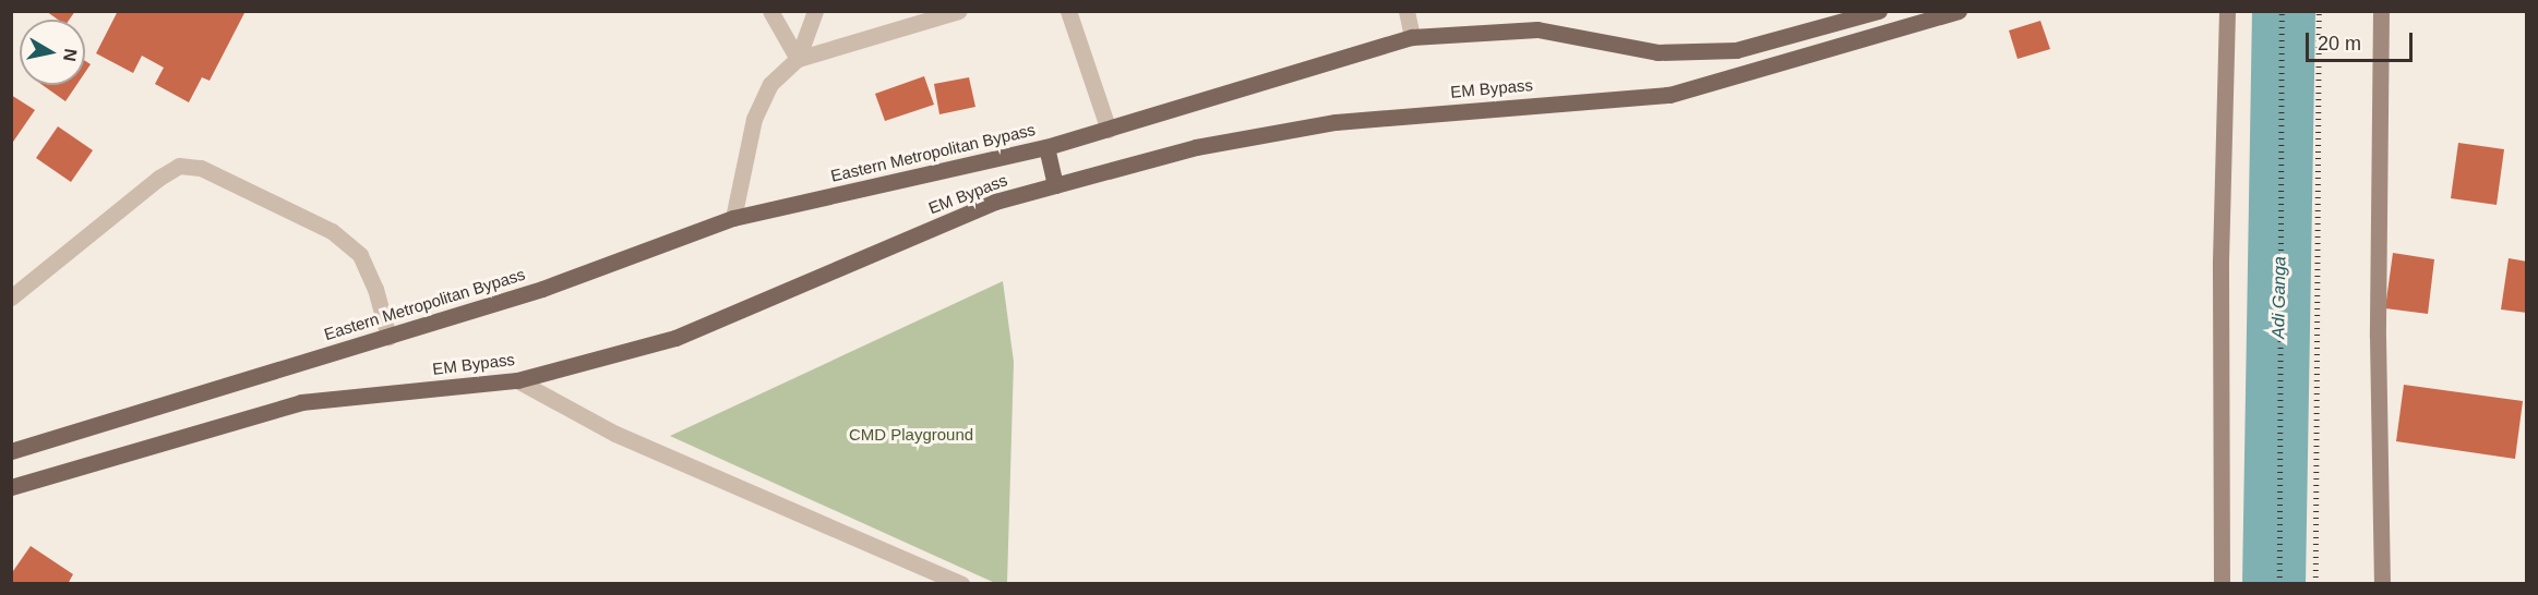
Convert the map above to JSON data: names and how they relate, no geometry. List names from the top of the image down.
{
  "streets": {
    "main road": ["EM Bypass", "Eastern Metropolitan Bypass"]
  },
  "water": ["Adi Ganga"],
  "parks": ["CMD Playground"],
  "scale_bar": "20 m",
  "north": "right"
}
